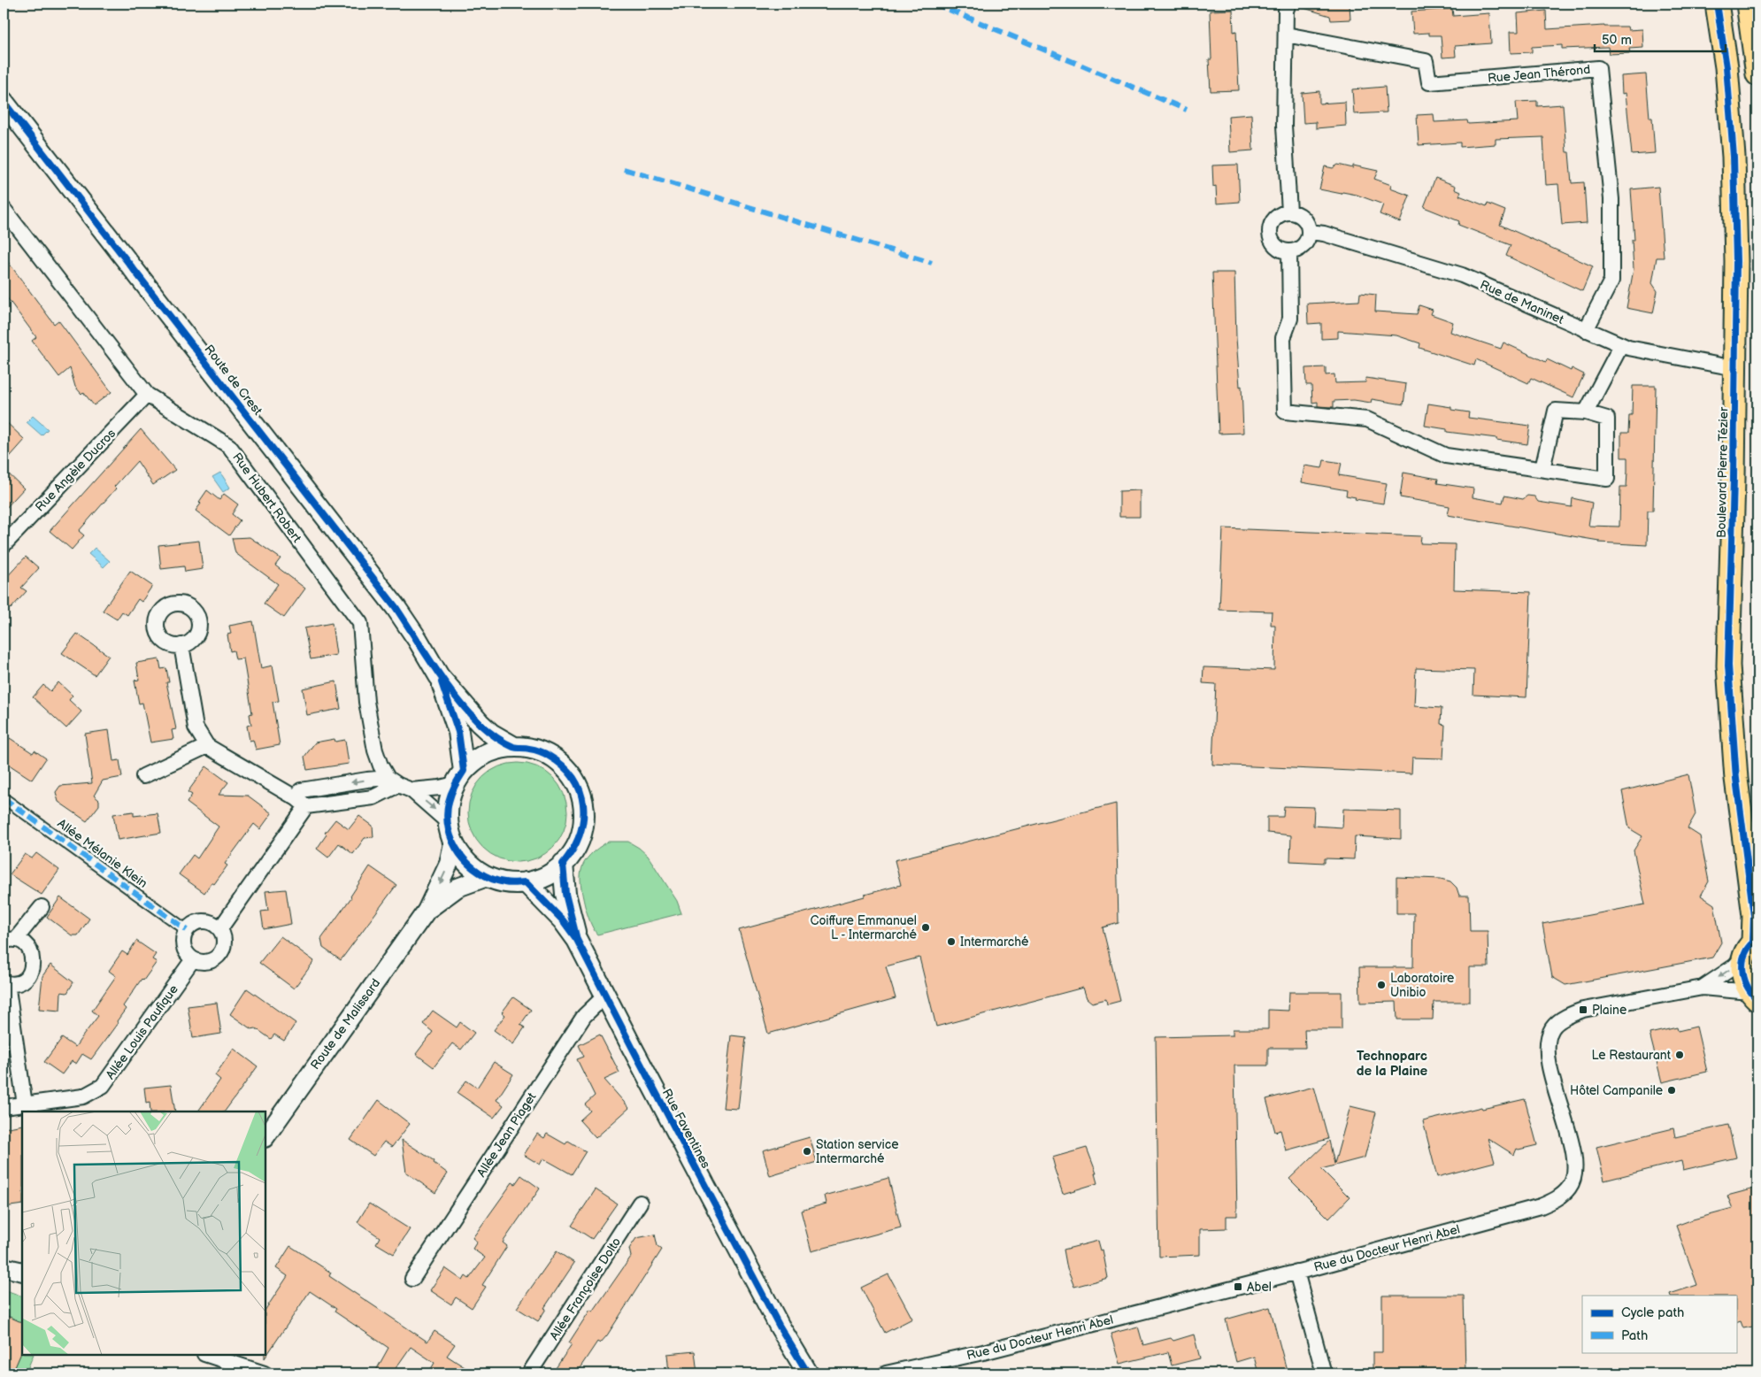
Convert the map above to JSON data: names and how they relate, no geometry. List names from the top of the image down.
{
  "streets": {
    "main road": ["Route de Crest", "Boulevard Pierre Tézier", "Rue Faventines"],
    "street": [
      "Rue Jean Thérond",
      "Rue de Maninet",
      "Rue Angèle Ducros",
      "Rue Hubert Robert",
      "Allée Mélanie Klein",
      "Route de Malissard",
      "Allée Louis Paufique",
      "Allée Jean Piaget",
      "Rue du Docteur Henri Abel",
      "Allée Françoise Dolto"
    ]
  },
  "crossings": [
    ["Rue Jean Thérond", "Rue de Maninet"],
    ["Rue de Maninet", "Boulevard Pierre Tézier"],
    ["Rue Angèle Ducros", "Rue Hubert Robert"],
    ["Boulevard Pierre Tézier", "Rue du Docteur Henri Abel"],
    ["Allée Mélanie Klein", "Allée Louis Paufique"],
    ["Route de Malissard", "Rue Faventines"],
    ["Rue Faventines", "Allée Jean Piaget"]
  ],
  "districts": ["Technoparc de la Plaine"],
  "places": {
    "other": [
      "Coiffure Emmanuel L - Intermarché",
      "Intermarché",
      "Laboratoire Unibio",
      "Le Restaurant",
      "Hôtel Campanile",
      "Station service Intermarché"
    ],
    "transit": ["Plaine", "Abel"]
  },
  "legend": ["Cycle path", "Path"],
  "scale_bar": "50 m"
}
